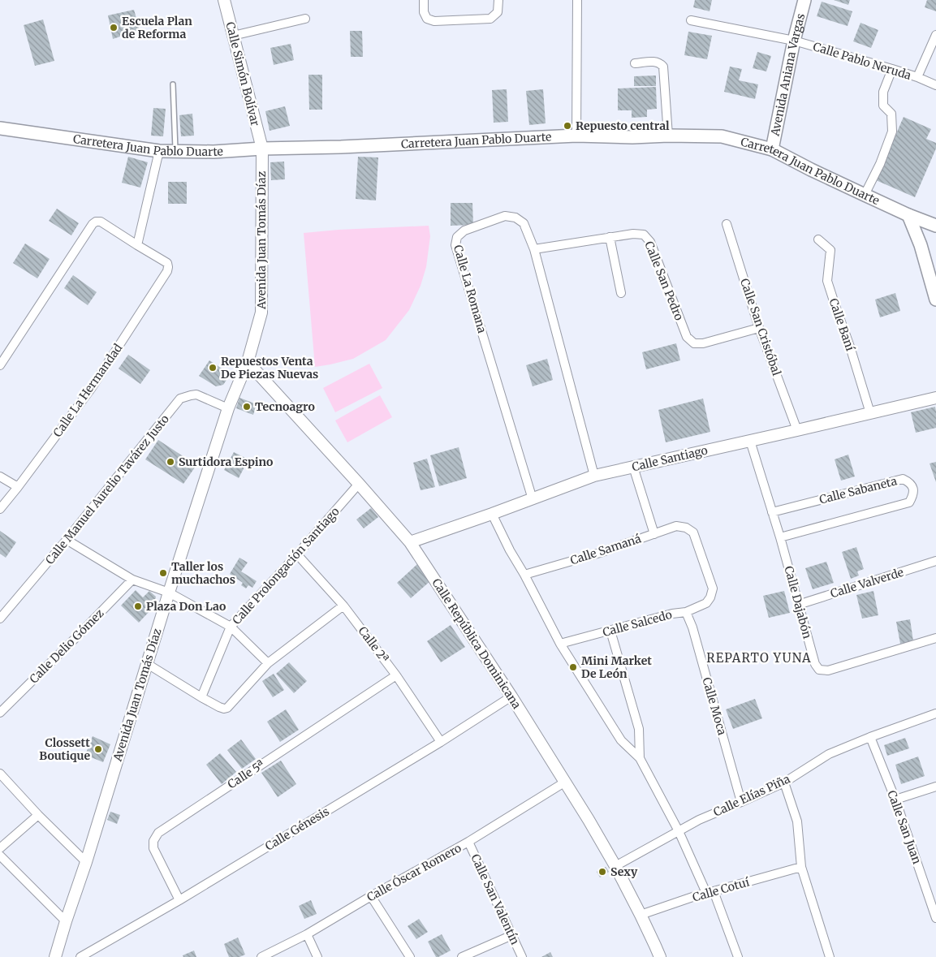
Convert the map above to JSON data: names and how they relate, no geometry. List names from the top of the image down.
{
  "streets": {
    "main road": ["Avenida Aniana Vargas", "Carretera Juan Pablo Duarte"],
    "street": [
      "Calle Pablo Neruda",
      "Calle Simón Bolívar",
      "Avenida Juan Tomás Díaz",
      "Calle San Pedro",
      "Calle La Romana",
      "Calle Baní",
      "Calle San Cristóbal",
      "Calle La Hermandad",
      "Calle Santiago",
      "Calle Manuel Aurelio Tavárez Justo",
      "Calle Sabaneta",
      "Calle Samaná",
      "Calle Prolongación Santiago",
      "Calle Valverde",
      "Calle Dajabón",
      "Calle Salcedo",
      "Calle República Dominicana",
      "Calle 2ª",
      "Calle Delio Gómez",
      "Calle Moca",
      "Calle 5ª",
      "Calle Elías Piña",
      "Calle San Juan",
      "Calle Génesis",
      "Calle Óscar Romero",
      "Calle Cotuí",
      "Calle San Valentín"
    ]
  },
  "crossings": [
    ["Calle Pablo Neruda", "Avenida Aniana Vargas"],
    ["Calle Simón Bolívar", "Carretera Juan Pablo Duarte"],
    ["Calle Simón Bolívar", "Avenida Juan Tomás Díaz"],
    ["Avenida Aniana Vargas", "Carretera Juan Pablo Duarte"],
    ["Carretera Juan Pablo Duarte", "Avenida Juan Tomás Díaz"],
    ["Avenida Juan Tomás Díaz", "Calle Manuel Aurelio Tavárez Justo"],
    ["Avenida Juan Tomás Díaz", "Calle República Dominicana"],
    ["Calle San Pedro", "Calle La Romana"],
    ["Calle San Pedro", "Calle San Cristóbal"],
    ["Calle La Romana", "Calle Santiago"],
    ["Calle Baní", "Calle Santiago"],
    ["Calle San Cristóbal", "Calle Santiago"],
    ["Calle Santiago", "Calle Dajabón"],
    ["Calle Santiago", "Calle República Dominicana"],
    ["Calle Sabaneta", "Calle Dajabón"],
    ["Calle Samaná", "Calle Salcedo"],
    ["Calle Prolongación Santiago", "Calle República Dominicana"],
    ["Calle Prolongación Santiago", "Calle 2ª"],
    ["Calle Valverde", "Calle Dajabón"],
    ["Calle Salcedo", "Calle Moca"],
    ["Calle República Dominicana", "Calle Elías Piña"],
    ["Calle República Dominicana", "Calle Génesis"],
    ["Calle República Dominicana", "Calle Óscar Romero"],
    ["Calle República Dominicana", "Calle Cotuí"],
    ["Calle 2ª", "Calle 5ª"],
    ["Calle 2ª", "Calle Génesis"],
    ["Calle Moca", "Calle Elías Piña"],
    ["Calle 5ª", "Calle Génesis"],
    ["Calle Elías Piña", "Calle San Juan"],
    ["Calle Óscar Romero", "Calle San Valentín"]
  ],
  "districts": ["REPARTO YUNA"],
  "places": [
    "Escuela Plan de Reforma",
    "Repuesto central",
    "Repuestos Venta De Piezas Nuevas",
    "Tecnoagro",
    "Surtidora Espino",
    "Taller los muchachos",
    "Plaza Don Lao",
    "Mini Market De León",
    "Clossett Boutique",
    "Sexy"
  ]
}
